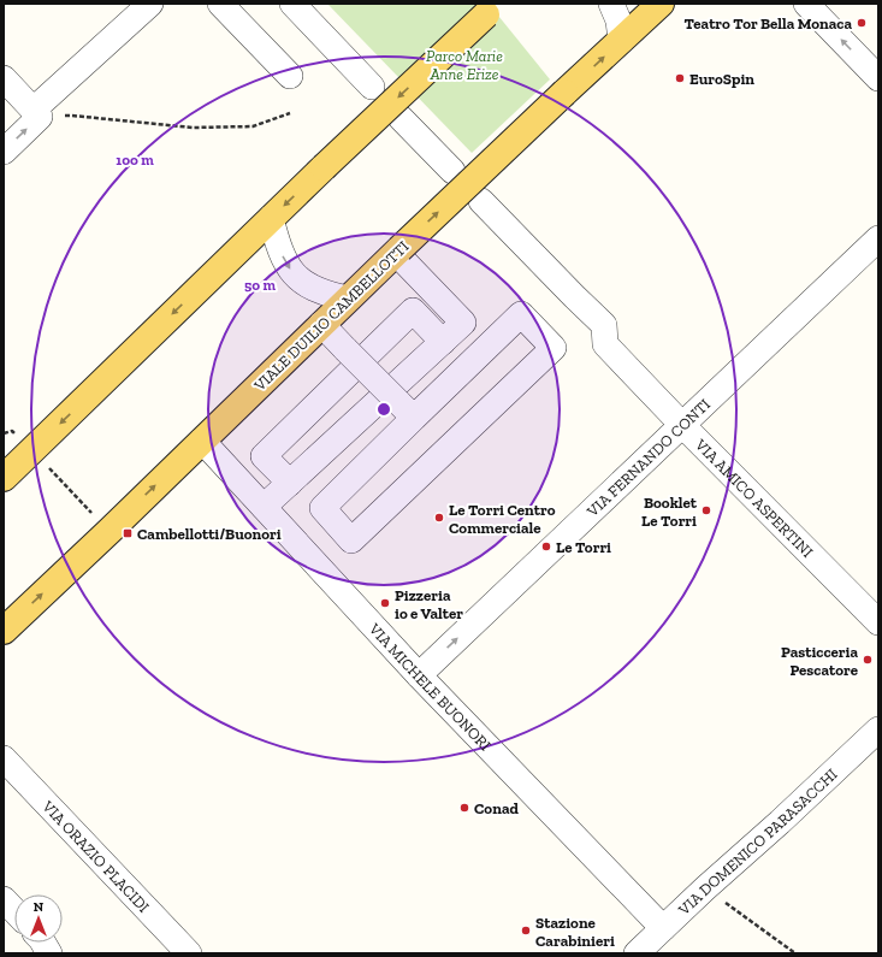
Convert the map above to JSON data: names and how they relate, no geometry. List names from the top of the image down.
{
  "streets": {
    "main road": ["VIALE DUILIO CAMBELLOTTI"],
    "street": [
      "VIA FERNANDO CONTI",
      "VIA AMICO ASPERTINI",
      "VIA MICHELE BUONORI",
      "VIA DOMENICO PARASACCHI",
      "VIA ORAZIO PLACIDI"
    ]
  },
  "crossings": [
    ["VIALE DUILIO CAMBELLOTTI", "VIA MICHELE BUONORI"],
    ["VIA FERNANDO CONTI", "VIA AMICO ASPERTINI"],
    ["VIA FERNANDO CONTI", "VIA MICHELE BUONORI"],
    ["VIA MICHELE BUONORI", "VIA DOMENICO PARASACCHI"]
  ],
  "parks": ["Parco Marie Anne Erize"],
  "places": {
    "other": [
      "Teatro Tor Bella Monaca",
      "EuroSpin",
      "Booklet Le Torri",
      "Le Torri Centro Commerciale",
      "Le Torri",
      "Pizzeria io e Valter",
      "Pasticceria Pescatore",
      "Conad",
      "Stazione Carabinieri"
    ],
    "transit": ["Cambellotti/Buonori"]
  },
  "north": "top",
  "rings": ["100 m", "50 m"]
}
